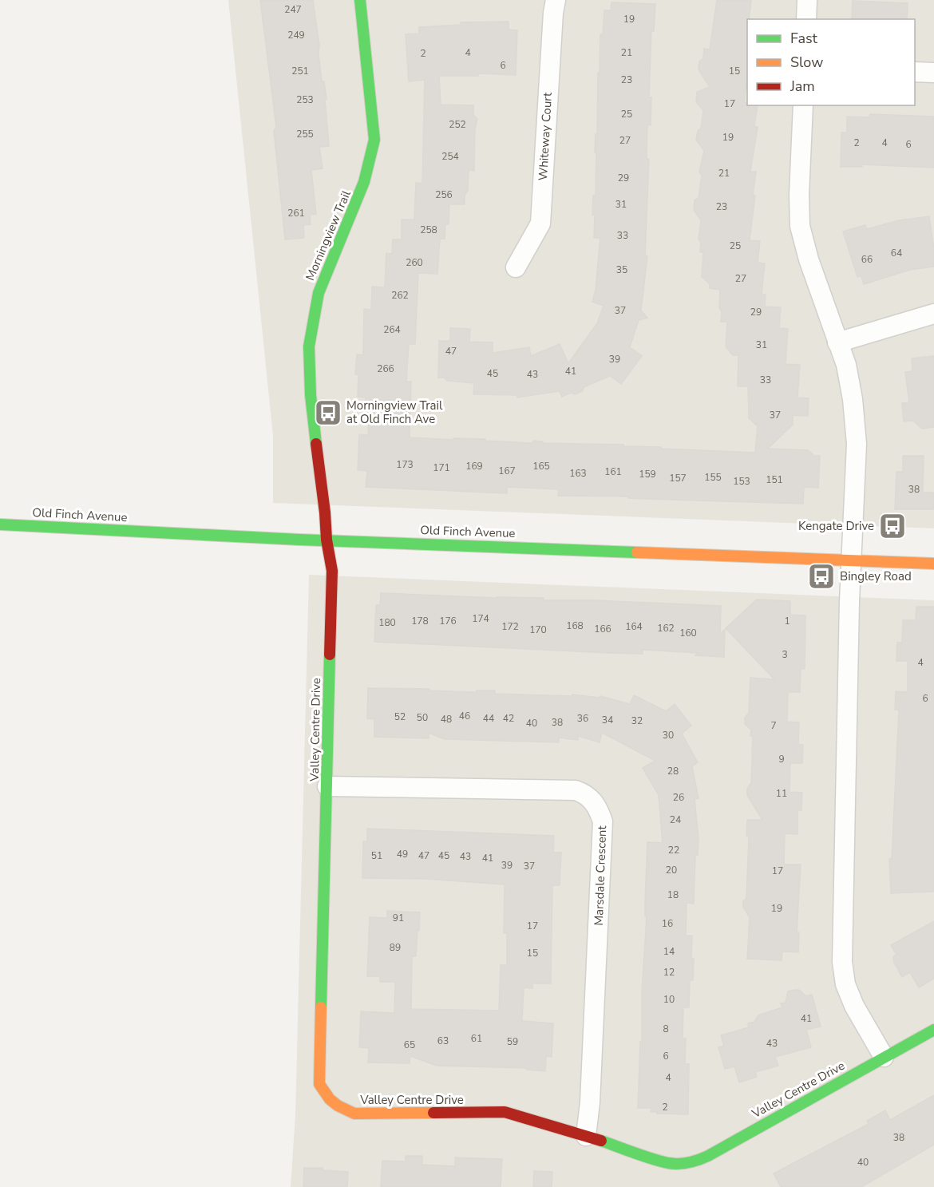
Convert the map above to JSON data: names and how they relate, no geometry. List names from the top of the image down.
{
  "streets": {
    "street": [
      "Whiteway Court",
      "Morningview Trail",
      "Old Finch Avenue",
      "Valley Centre Drive",
      "Marsdale Crescent"
    ]
  },
  "crossings": [
    ["Morningview Trail", "Old Finch Avenue"],
    ["Morningview Trail", "Valley Centre Drive"],
    ["Old Finch Avenue", "Valley Centre Drive"],
    ["Valley Centre Drive", "Marsdale Crescent"]
  ],
  "places": {
    "bus stop": ["Morningview Trail at Old Finch Ave", "Kengate Drive", "Bingley Road"]
  },
  "house_numbers": [
    "247",
    "19",
    "249",
    "4",
    "21",
    "2",
    "6",
    "251",
    "15",
    "23",
    "253",
    "17",
    "25",
    "252",
    "255",
    "19",
    "27",
    "2",
    "4",
    "6",
    "254",
    "21",
    "29",
    "256",
    "31",
    "23",
    "261",
    "258",
    "33",
    "25",
    "64",
    "66",
    "260",
    "35",
    "27",
    "262",
    "37",
    "29",
    "264",
    "31",
    "47",
    "39",
    "266",
    "41",
    "45",
    "43",
    "33",
    "37",
    "173",
    "169",
    "165",
    "171",
    "167",
    "161",
    "163",
    "159",
    "155",
    "157",
    "151",
    "153",
    "38",
    "174",
    "178",
    "176",
    "1",
    "180",
    "168",
    "172",
    "164",
    "162",
    "166",
    "170",
    "160",
    "3",
    "4",
    "6",
    "46",
    "52",
    "50",
    "44",
    "42",
    "36",
    "48",
    "34",
    "32",
    "38",
    "40",
    "7",
    "30",
    "9",
    "28",
    "11",
    "26",
    "24",
    "22",
    "49",
    "51",
    "47",
    "45",
    "43",
    "41",
    "39",
    "37",
    "20",
    "17",
    "18",
    "19",
    "91",
    "16",
    "17",
    "89",
    "14",
    "15",
    "12",
    "10",
    "41",
    "8",
    "61",
    "63",
    "59",
    "43",
    "65",
    "6",
    "4",
    "2",
    "38",
    "40"
  ],
  "legend": ["Fast", "Slow", "Jam"]
}
